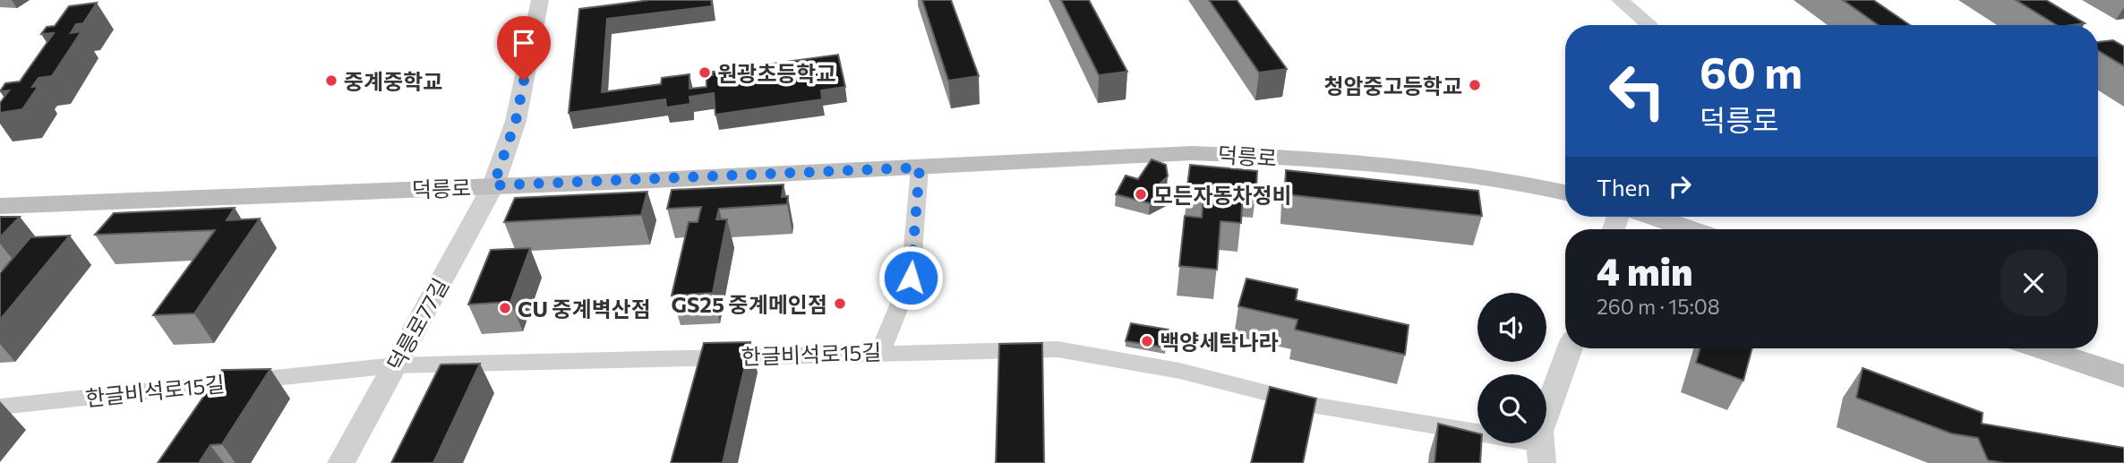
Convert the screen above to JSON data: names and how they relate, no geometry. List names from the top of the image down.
{
  "streets": {
    "main road": ["덕릉로"],
    "street": ["덕릉로77길", "한글비석로15길"]
  },
  "crossings": [
    ["덕릉로", "덕릉로77길"],
    ["덕릉로77길", "한글비석로15길"]
  ],
  "places": [
    "원광초등학교",
    "중계중학교",
    "청암중고등학교",
    "모든자동차정비",
    "GS25 중계메인점",
    "CU 중계벽산점",
    "백양세탁나라"
  ],
  "page": {
    "turn": ["60 m", "덕릉로"],
    "then": "Then",
    "heading": ["4 min", "260 m · 15:08"]
  }
}
